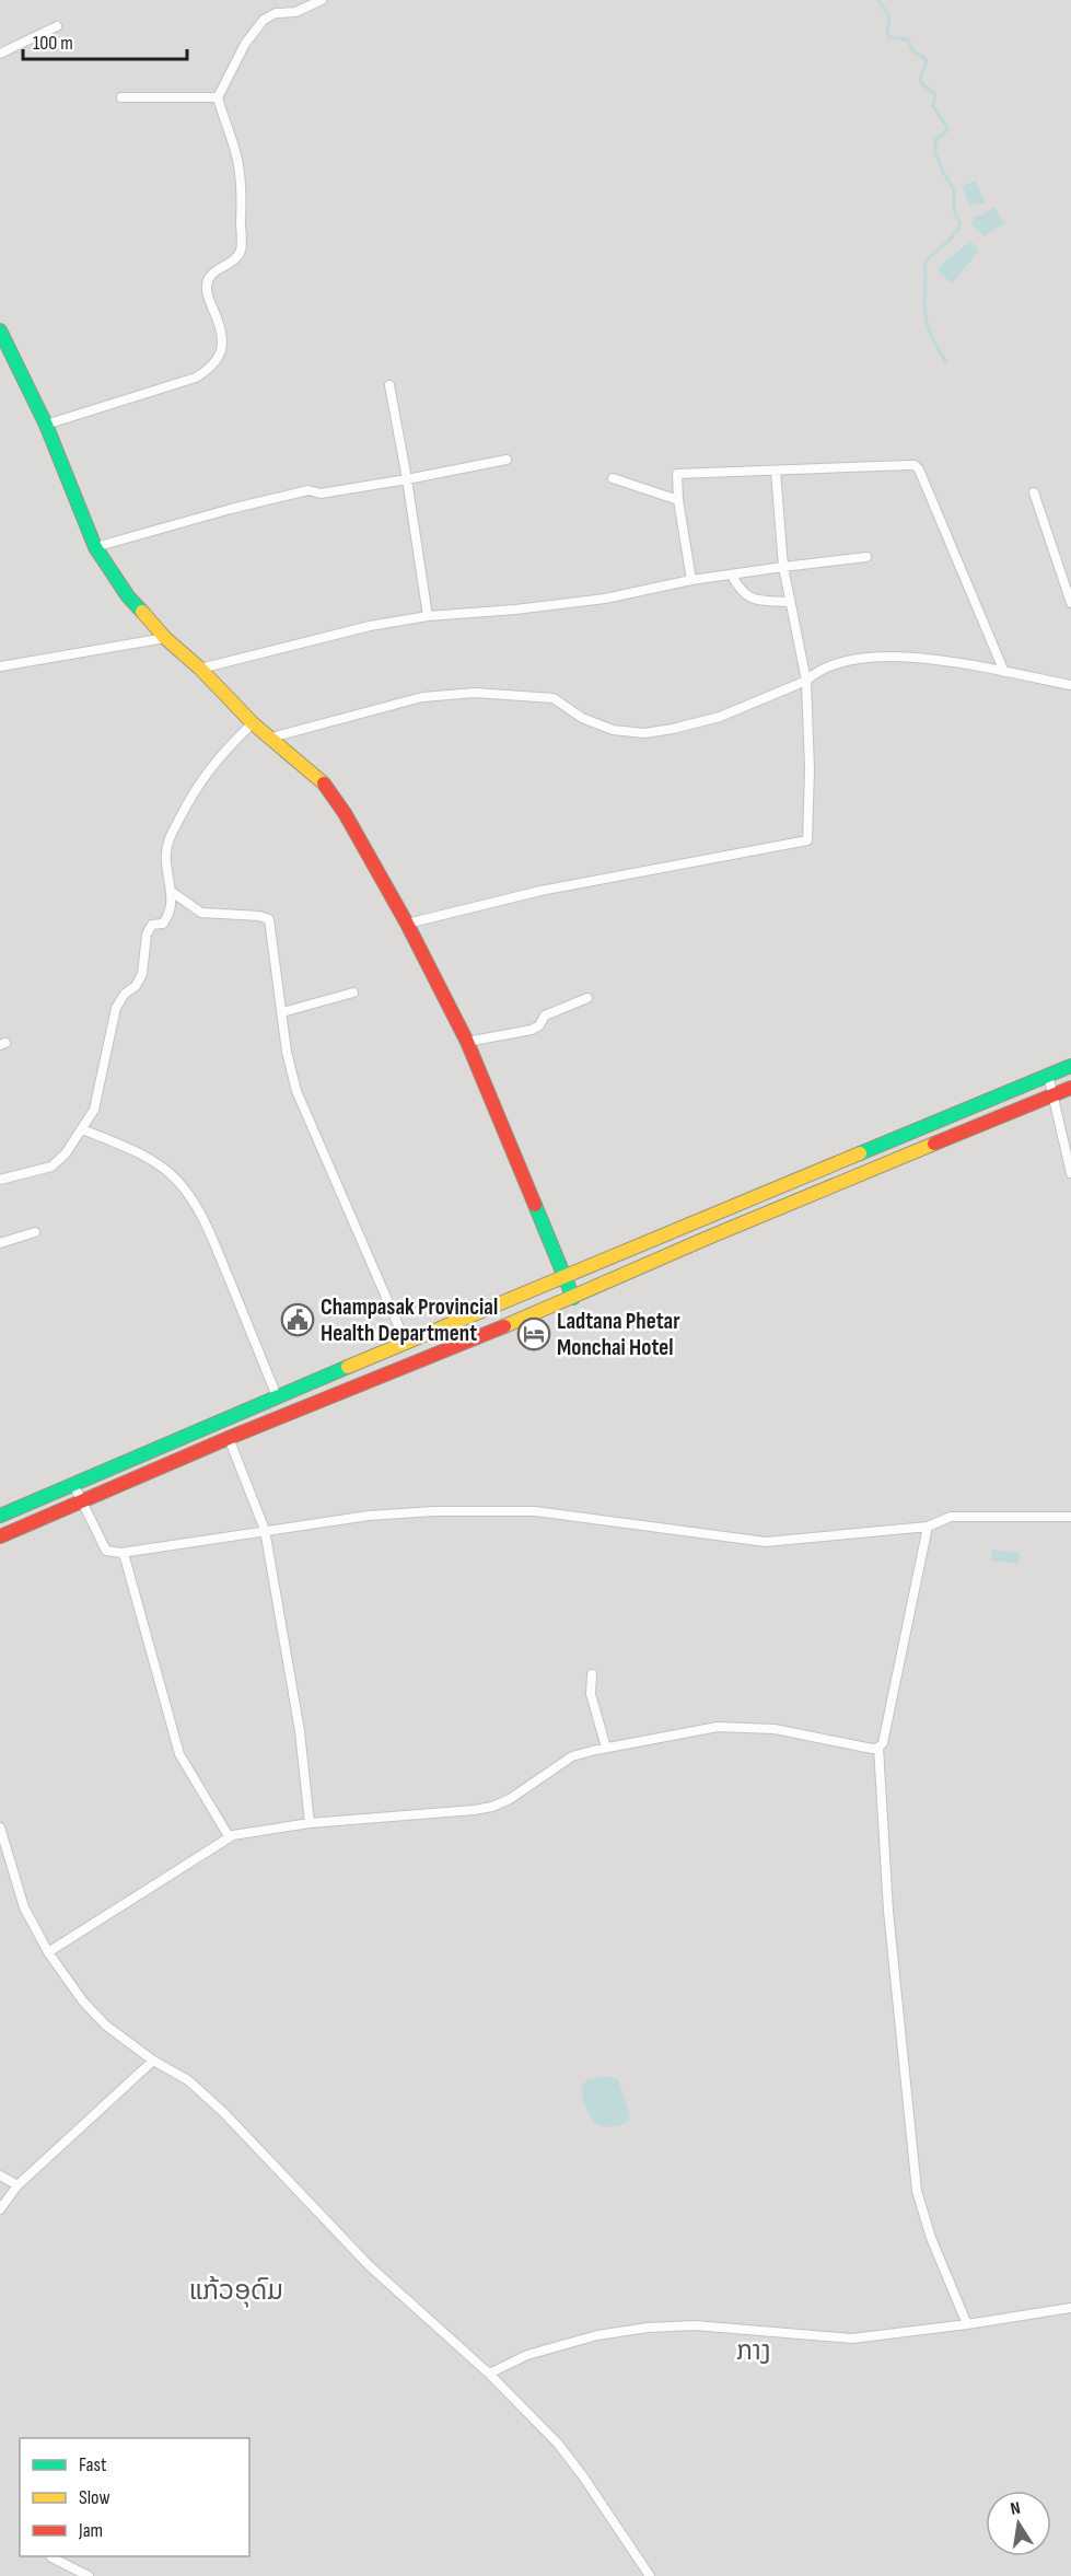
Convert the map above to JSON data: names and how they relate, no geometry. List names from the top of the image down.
{
  "districts": ["ແກ້ວອຸດົມ", "ກາງ"],
  "places": {
    "public building": ["Champasak Provincial Health Department"],
    "hotel": ["Ladtana Phetar Monchai Hotel"]
  },
  "legend": ["Fast", "Slow", "Jam"],
  "scale_bar": "100 m",
  "north": "top"
}
